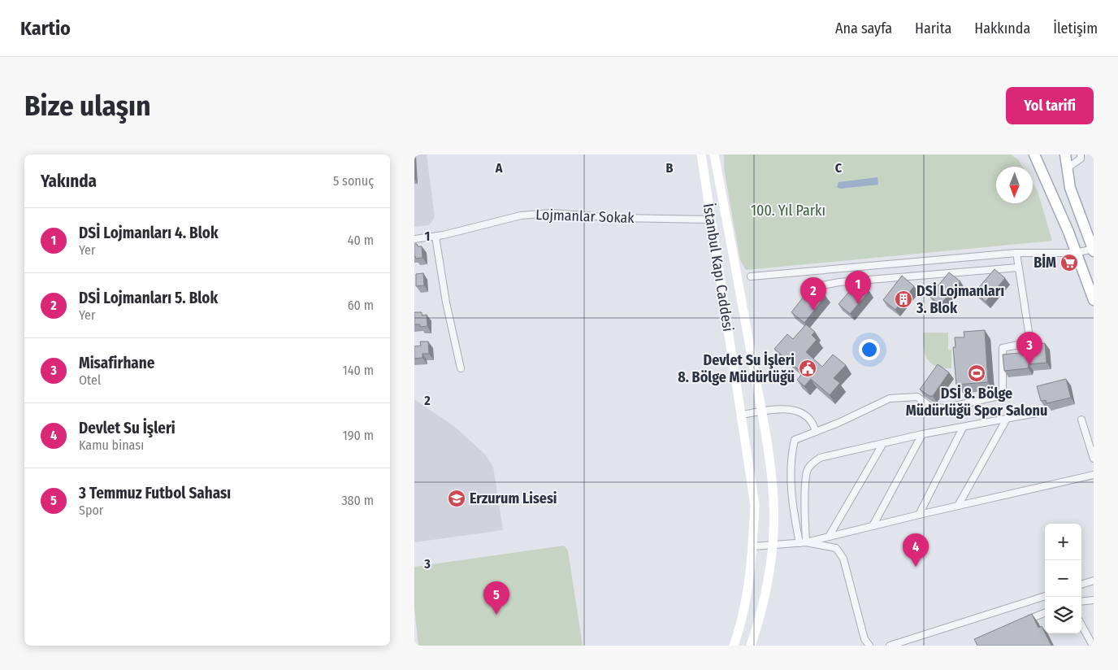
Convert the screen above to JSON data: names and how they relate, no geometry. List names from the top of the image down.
{
  "streets": {
    "main road": ["İstanbul Kapı Caddesi"],
    "street": ["Lojmanlar Sokak"]
  },
  "crossings": [
    ["Lojmanlar Sokak", "İstanbul Kapı Caddesi"]
  ],
  "parks": ["100. Yıl Parkı"],
  "places": {
    "supermarket": ["BİM"],
    "building": ["DSİ Lojmanları 3. Blok"],
    "public building": ["Devlet Su İşleri 8. Bölge Müdürlüğü"],
    "sports": ["DSİ 8. Bölge Müdürlüğü Spor Salonu"],
    "school or university": ["Erzurum Lisesi"]
  },
  "north": "bottom",
  "page": {
    "header": "Kartio",
    "nav": [
      "Ana sayfa",
      "Harita",
      "Hakkında",
      "İletişim"
    ],
    "buttons": "Yol tarifi",
    "title": "Bize ulaşın",
    "heading": ["Yakında", "5 sonuç"],
    "list": [
      {
        "mark": "1",
        "name": "DSİ Lojmanları 4. Blok",
        "note": "Yer",
        "value": "40 m"
      },
      {
        "mark": "2",
        "name": "DSİ Lojmanları 5. Blok",
        "note": "Yer",
        "value": "60 m"
      },
      {
        "mark": "3",
        "name": "Misafirhane",
        "note": "Otel",
        "value": "140 m"
      },
      {
        "mark": "4",
        "name": "Devlet Su İşleri",
        "note": "Kamu binası",
        "value": "190 m"
      },
      {
        "mark": "5",
        "name": "3 Temmuz Futbol Sahası",
        "note": "Spor",
        "value": "380 m"
      }
    ],
    "pins": [
      "1",
      "2",
      "3",
      "4",
      "5"
    ],
    "map_buttons": ["+", "−"]
  },
  "grid": {
    "columns": ["A", "B", "C"],
    "rows": ["1", "2", "3"]
  }
}
